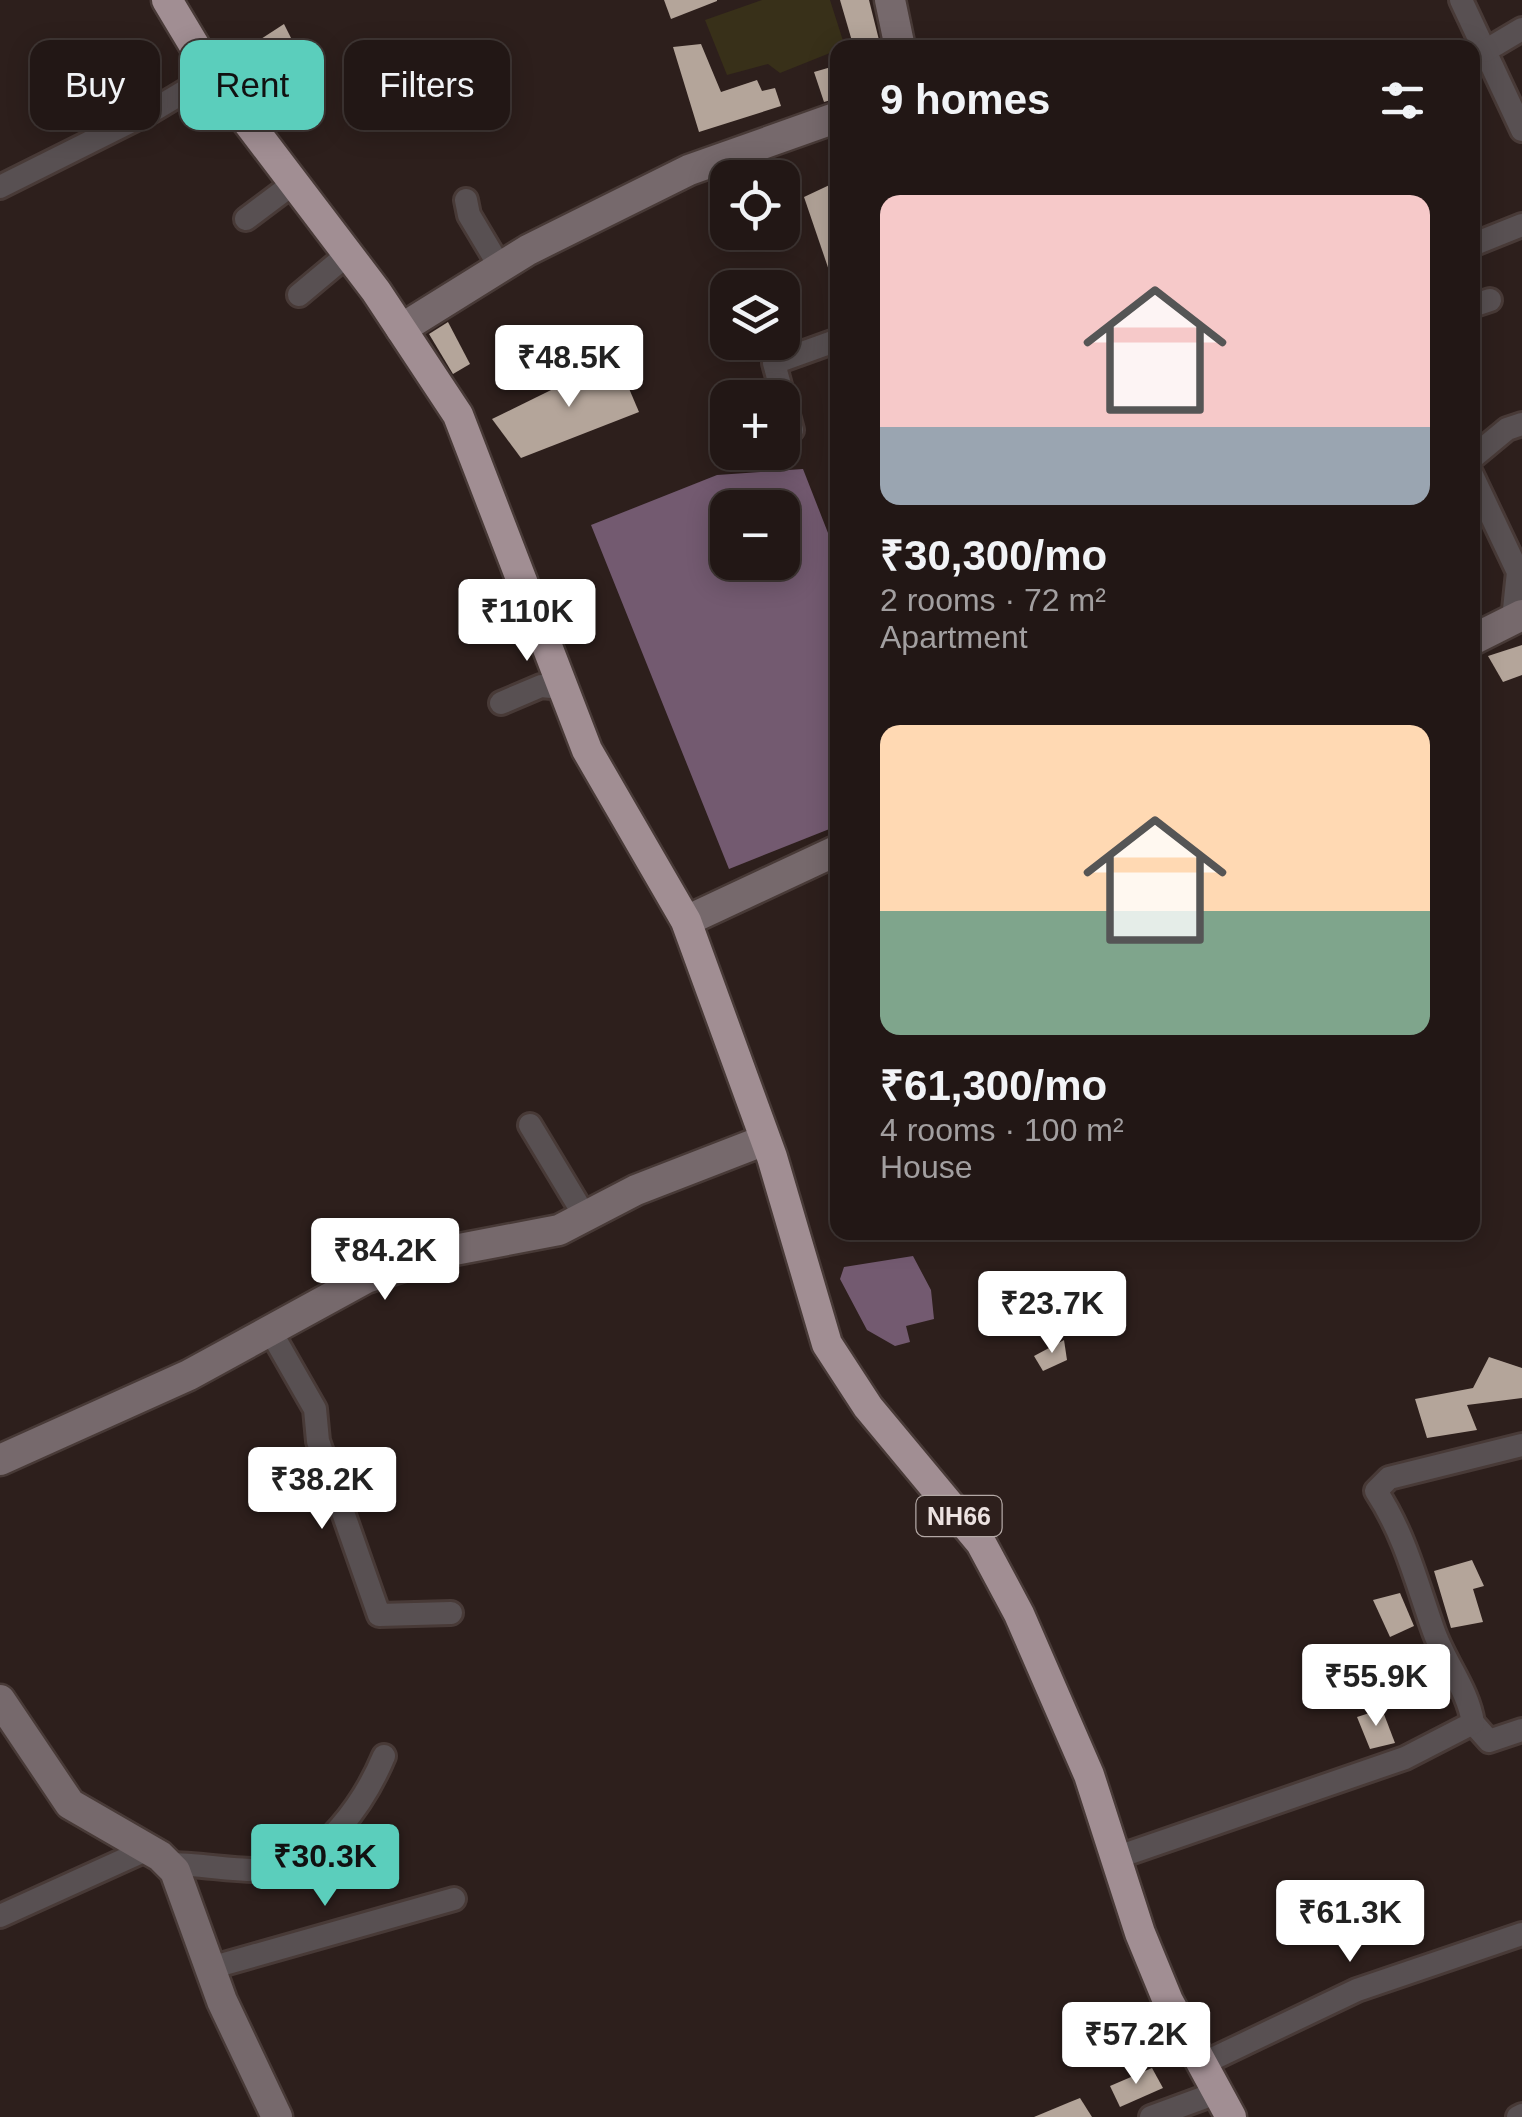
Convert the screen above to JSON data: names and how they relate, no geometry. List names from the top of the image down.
{
  "streets": {
    "highway": ["NH66"]
  },
  "page": {
    "chip": ["Buy", "Rent", "Filters"],
    "heading": "9 homes",
    "map_buttons": ["+", "−"],
    "list": [
      {
        "name": "₹30,300/mo",
        "note": "2 rooms · 72 m² · Apartment"
      },
      {
        "name": "₹61,300/mo",
        "note": "4 rooms · 100 m² · House"
      }
    ],
    "price": [
      "₹48.5K",
      "₹110K",
      "₹84.2K",
      "₹23.7K",
      "₹38.2K",
      "₹55.9K",
      "₹30.3K",
      "₹61.3K",
      "₹57.2K"
    ]
  }
}
